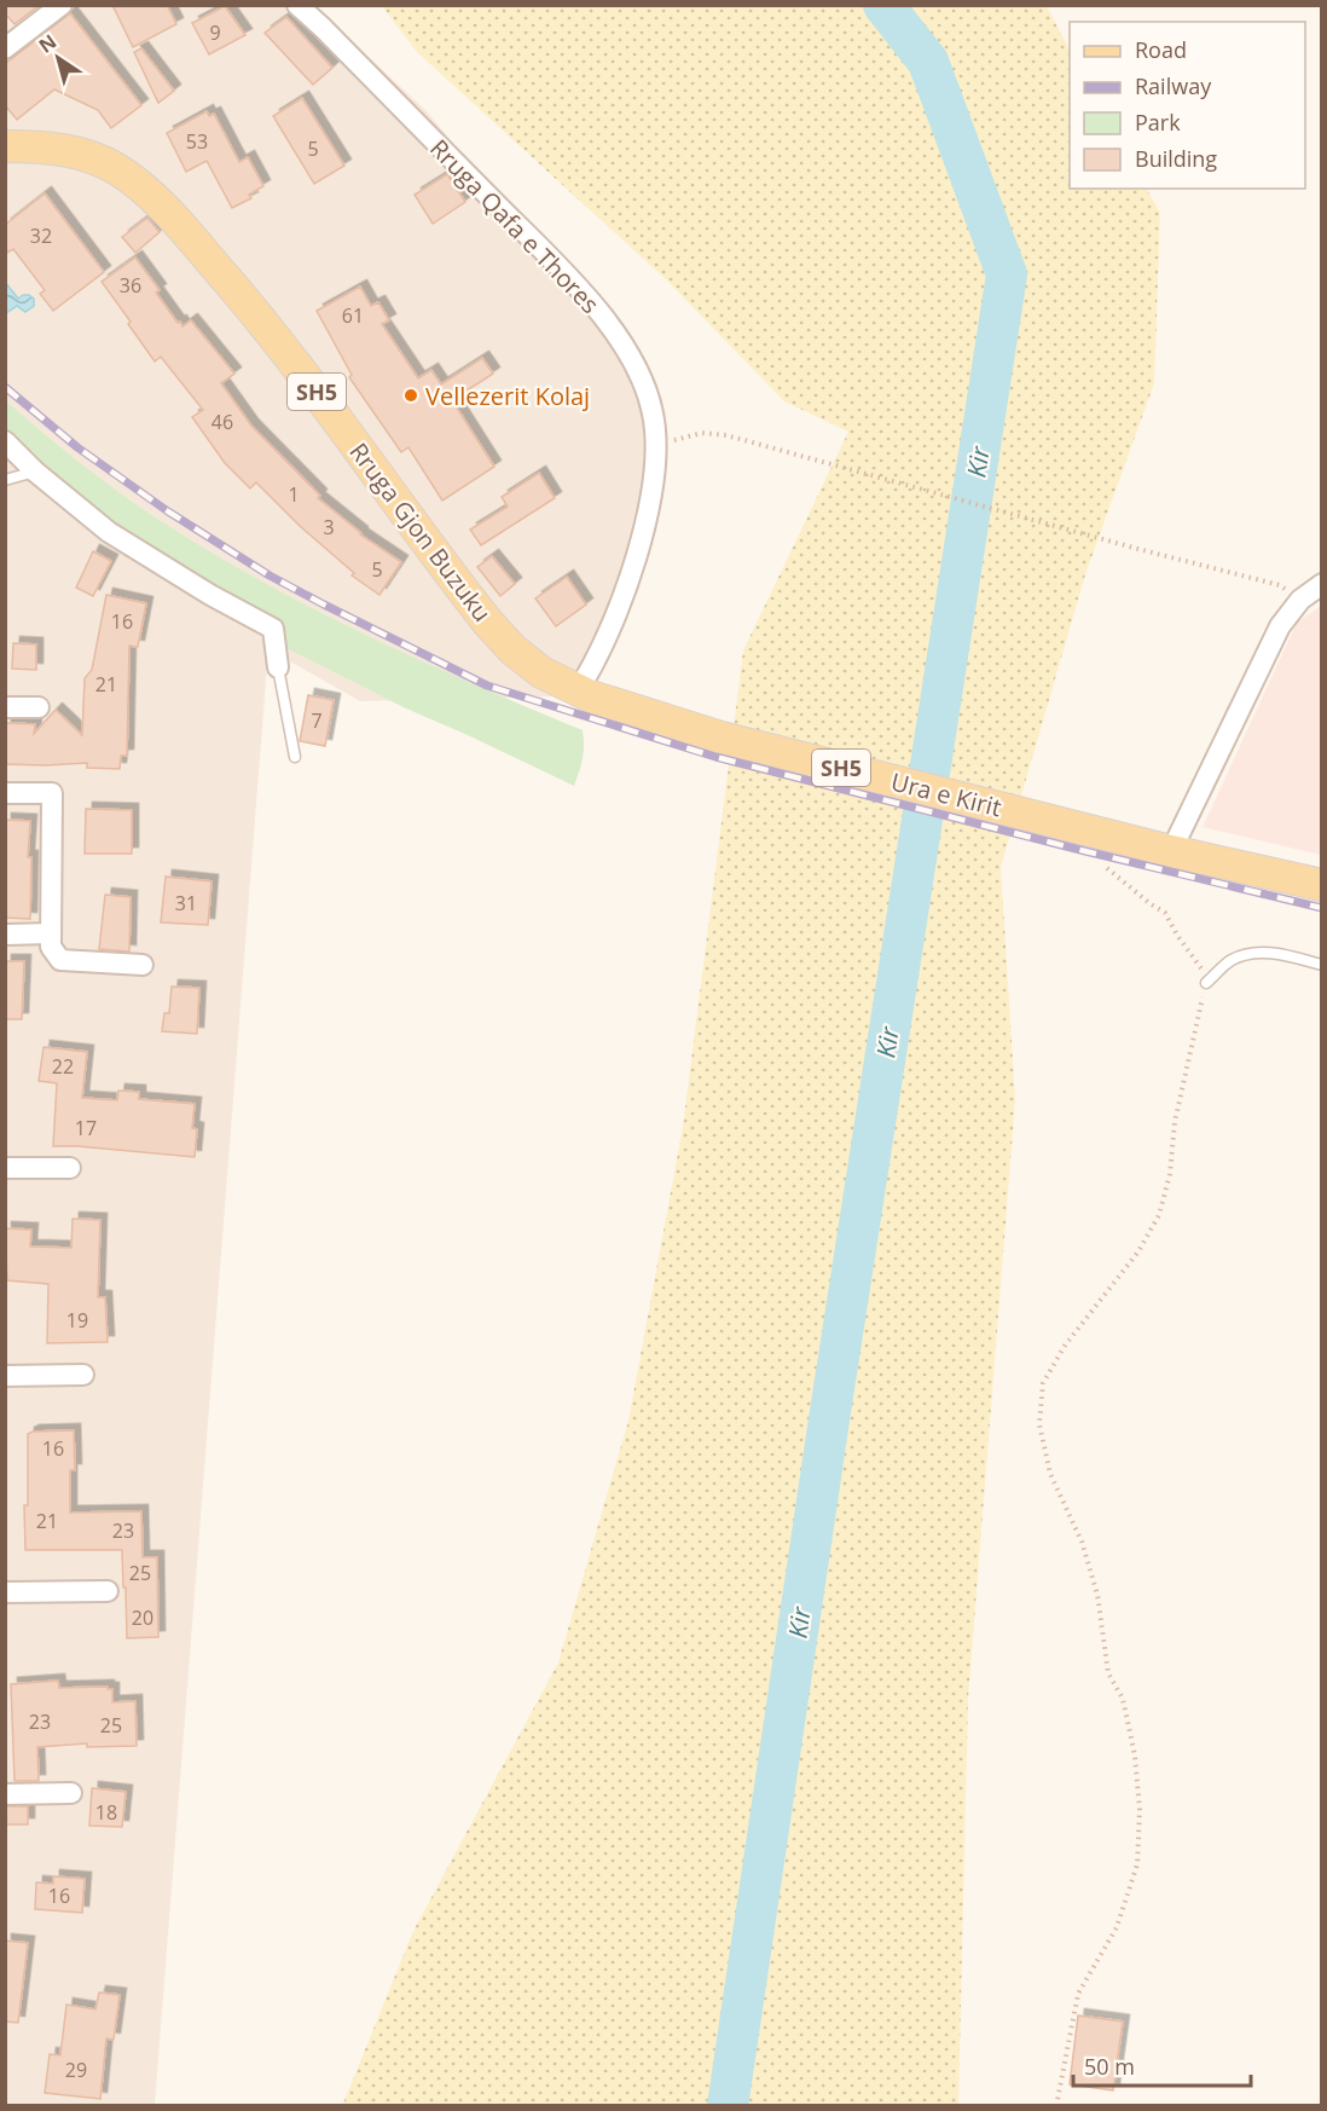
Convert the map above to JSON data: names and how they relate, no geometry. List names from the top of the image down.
{
  "streets": {
    "main road": ["SH5", "Rruga Gjon Buzuku", "Ura e Kirit"],
    "street": ["Rruga Qafa e Thores"]
  },
  "crossings": [
    ["Rruga Qafa e Thores", "Rruga Gjon Buzuku"],
    ["Rruga Qafa e Thores", "Ura e Kirit"],
    ["SH5", "Ura e Kirit"],
    ["Rruga Gjon Buzuku", "Ura e Kirit"]
  ],
  "water": ["Kir"],
  "places": ["Vellezerit Kolaj"],
  "house_numbers": [
    "9",
    "53",
    "5",
    "32",
    "36",
    "61",
    "46",
    "1",
    "3",
    "5",
    "16",
    "21",
    "7",
    "31",
    "22",
    "17",
    "19",
    "16",
    "21",
    "23",
    "25",
    "20",
    "23",
    "25",
    "18",
    "16",
    "29"
  ],
  "legend": [
    "Road",
    "Railway",
    "Park",
    "Building"
  ],
  "scale_bar": "50 m",
  "north": "top left"
}
